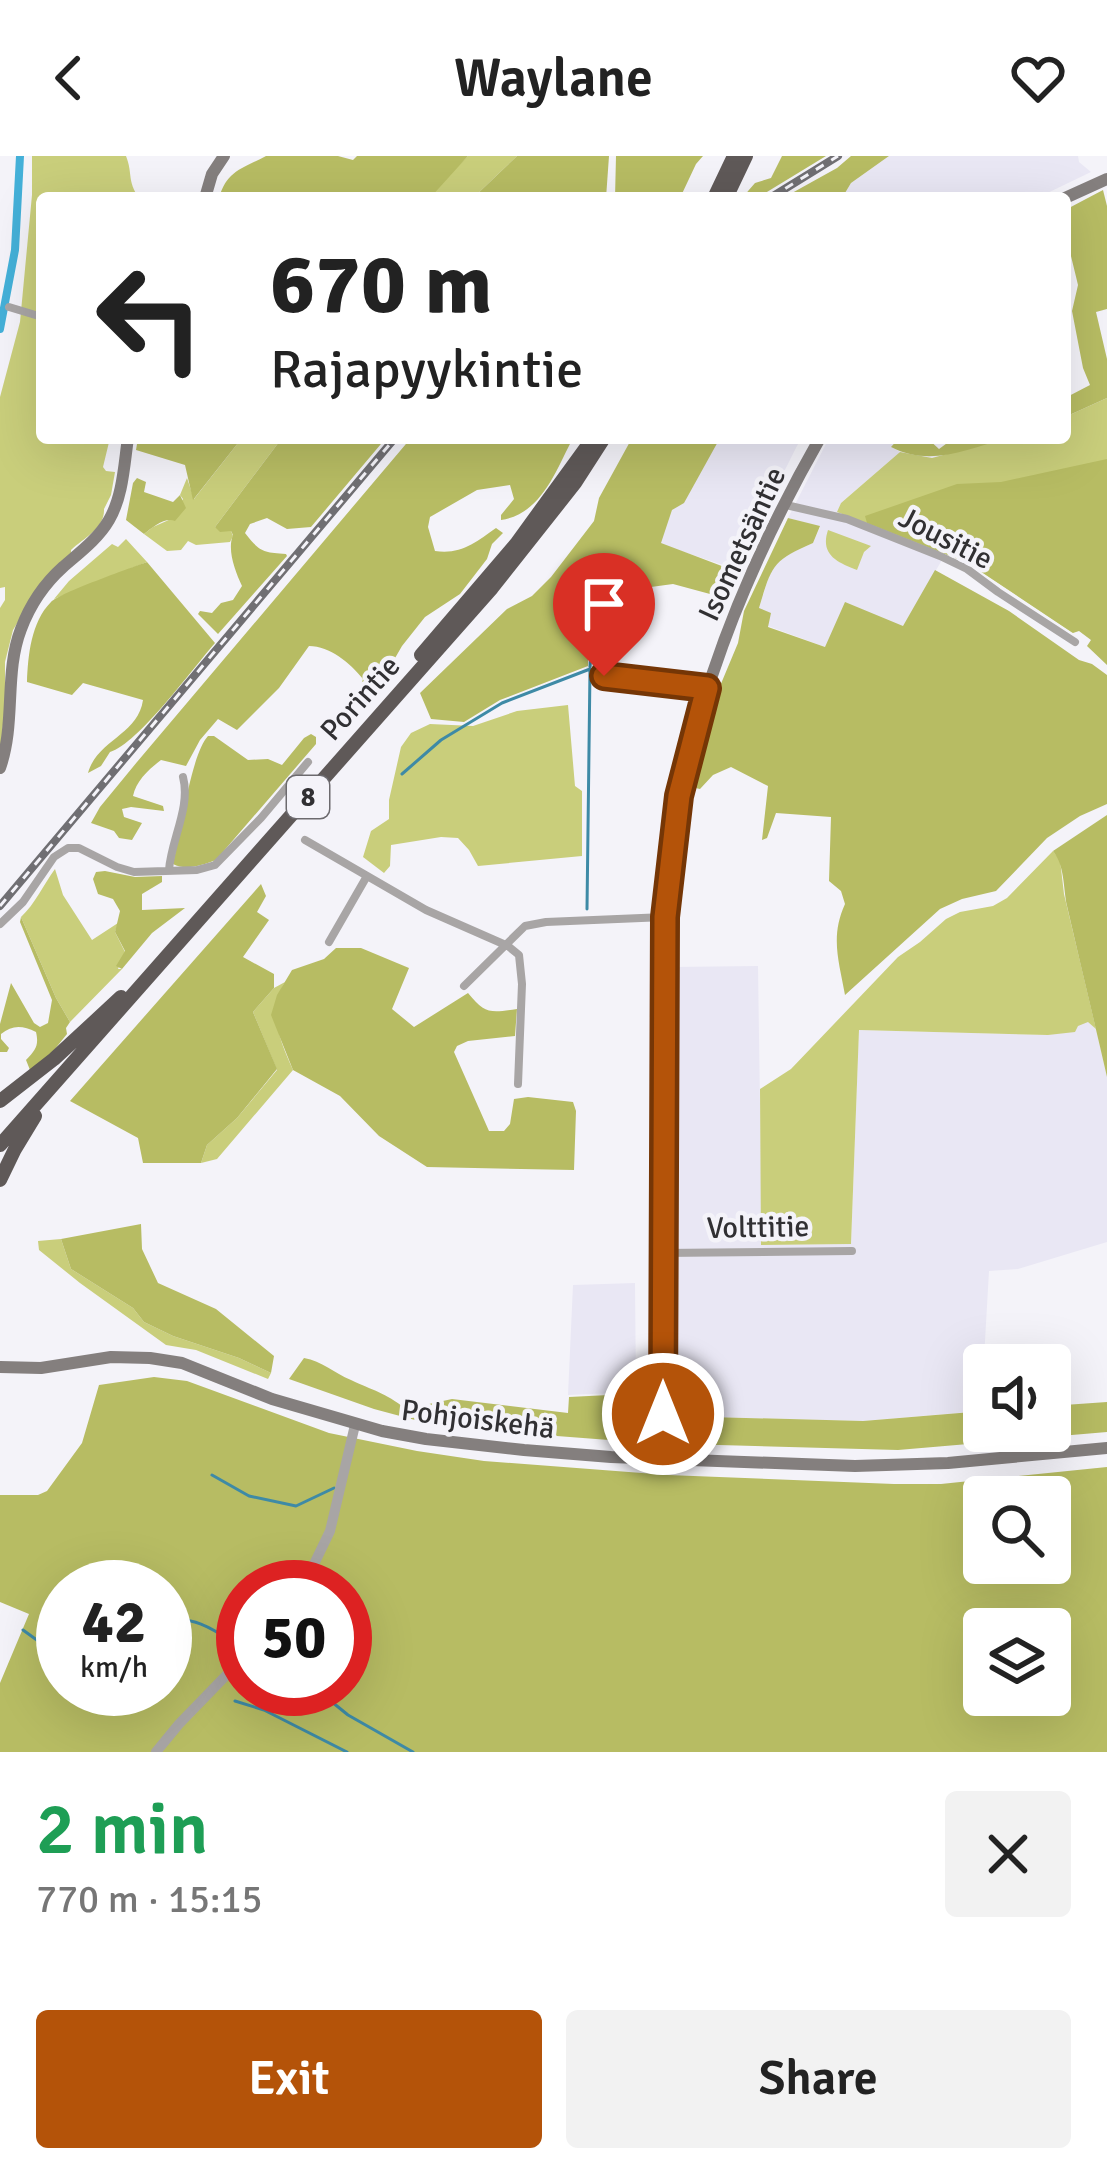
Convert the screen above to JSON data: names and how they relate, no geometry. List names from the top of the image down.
{
  "streets": {
    "highway": ["Porintie", "8"],
    "main road": ["Isometsäntie", "Pohjoiskehä"],
    "street": ["Jousitie", "Volttitie"]
  },
  "crossings": [
    ["Jousitie", "Isometsäntie"],
    ["Isometsäntie", "Volttitie"],
    ["Isometsäntie", "Pohjoiskehä"]
  ],
  "page": {
    "header": "Waylane",
    "turn": ["670 m", "Rajapyykintie"],
    "speed": "42 km/h",
    "limit": "50",
    "heading": ["2 min", "770 m · 15:15"],
    "buttons": ["Exit", "Share"]
  }
}
